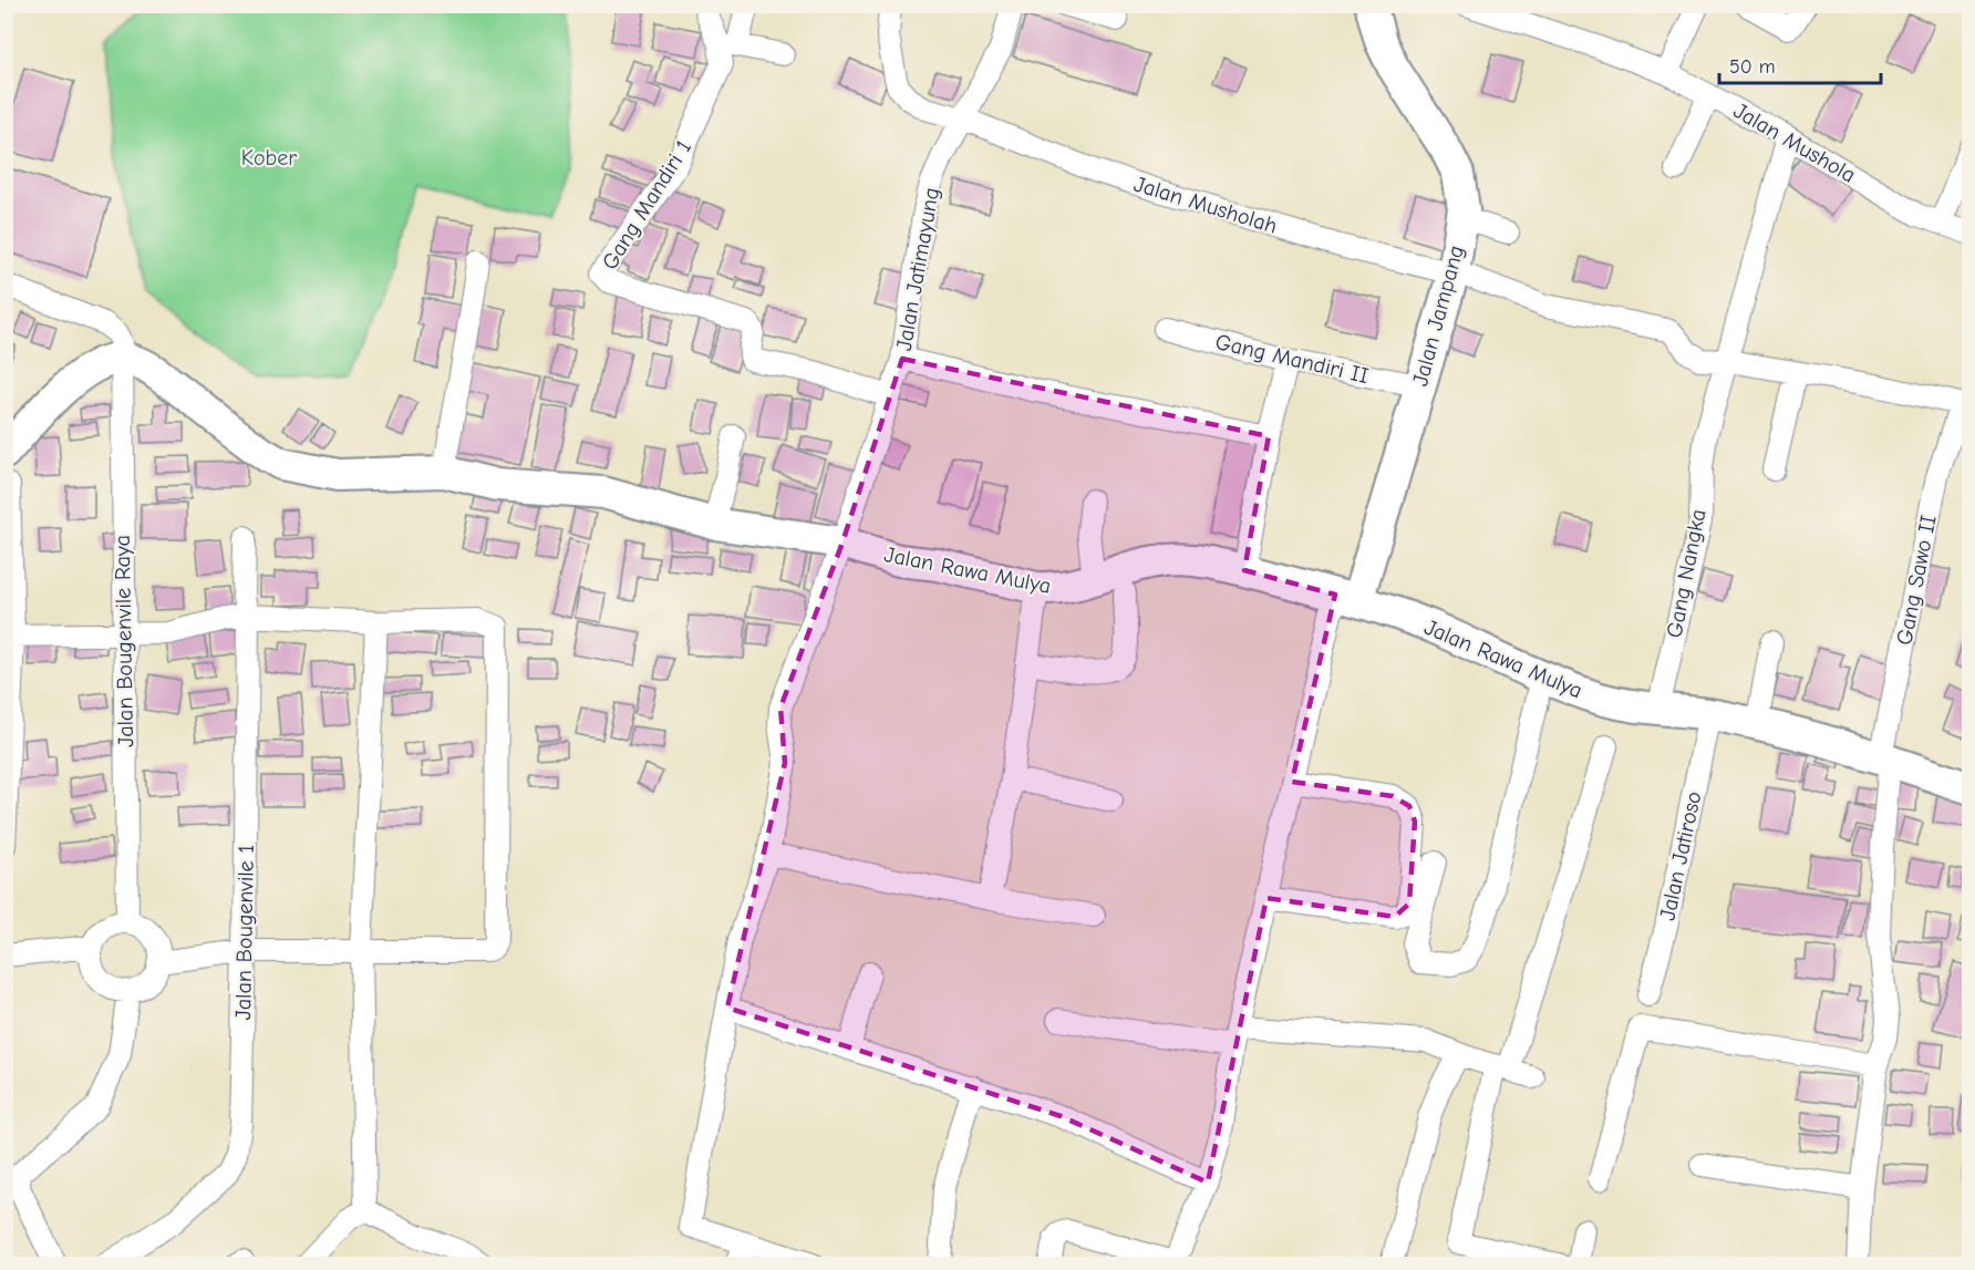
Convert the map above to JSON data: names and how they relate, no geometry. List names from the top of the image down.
{
  "streets": {
    "main road": ["Jalan Jampang", "Jalan Rawa Mulya"],
    "street": [
      "Jalan Mushola",
      "Gang Mandiri 1",
      "Jalan Musholah",
      "Jalan Jatimayung",
      "Gang Mandiri II",
      "Gang Nangka",
      "Gang Sawo II",
      "Jalan Bougenvile Raya",
      "Jalan Jatiroso",
      "Jalan Bougenvile 1"
    ]
  },
  "crossings": [
    ["Jalan Mushola", "Gang Nangka"],
    ["Gang Mandiri 1", "Jalan Jatimayung"],
    ["Jalan Musholah", "Jalan Jatimayung"],
    ["Jalan Musholah", "Jalan Jampang"],
    ["Jalan Musholah", "Gang Nangka"],
    ["Jalan Musholah", "Gang Sawo II"],
    ["Jalan Jatimayung", "Jalan Rawa Mulya"],
    ["Jalan Jampang", "Gang Mandiri II"],
    ["Jalan Jampang", "Jalan Rawa Mulya"],
    ["Jalan Rawa Mulya", "Gang Nangka"],
    ["Jalan Rawa Mulya", "Gang Sawo II"],
    ["Jalan Rawa Mulya", "Jalan Bougenvile Raya"],
    ["Jalan Rawa Mulya", "Jalan Jatiroso"]
  ],
  "parks": ["Kober"],
  "scale_bar": "50 m"
}
